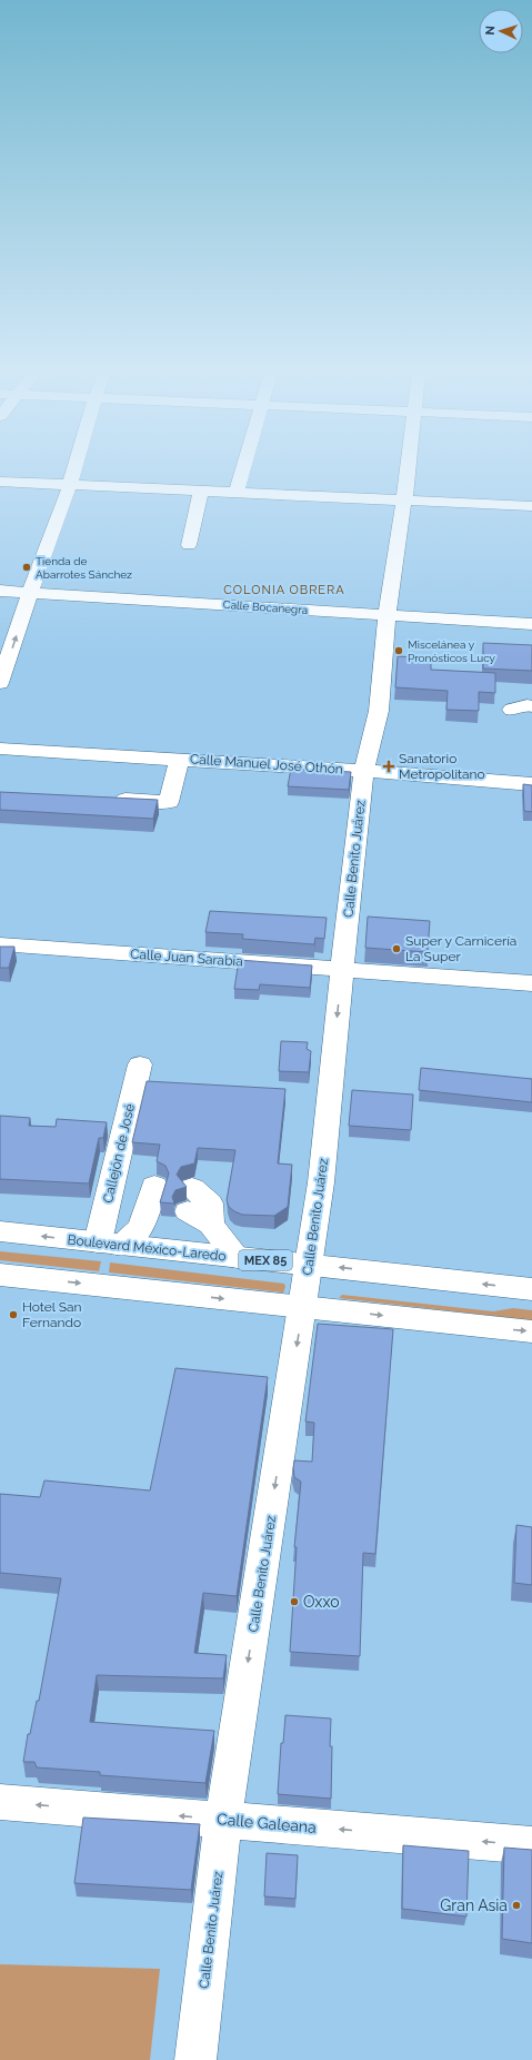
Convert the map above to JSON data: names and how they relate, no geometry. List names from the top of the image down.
{
  "streets": {
    "street": [
      "Calle Bocanegra",
      "Calle Manuel José Othón",
      "Calle Benito Juárez",
      "Calle Juan Sarabia",
      "Callejón de José",
      "Boulevard México-Laredo",
      "MEX 85",
      "Calle Galeana"
    ]
  },
  "crossings": [
    ["Calle Bocanegra", "Calle Benito Juárez"],
    ["Calle Manuel José Othón", "Calle Benito Juárez"],
    ["Calle Benito Juárez", "Calle Juan Sarabia"],
    ["Calle Benito Juárez", "Boulevard México-Laredo"],
    ["Calle Benito Juárez", "Calle Galeana"],
    ["Callejón de José", "Boulevard México-Laredo"]
  ],
  "one_way": ["Calle Benito Juárez", "Calle Galeana"],
  "districts": ["COLONIA OBRERA"],
  "places": {
    "other": [
      "Tienda de Abarrotes Sánchez",
      "Miscelánea y Pronósticos Lucy",
      "Super y Carnicería La Super",
      "Hotel San Fernando",
      "Oxxo",
      "Gran Asia"
    ],
    "health": ["Sanatorio Metropolitano"]
  },
  "north": "left"
}
